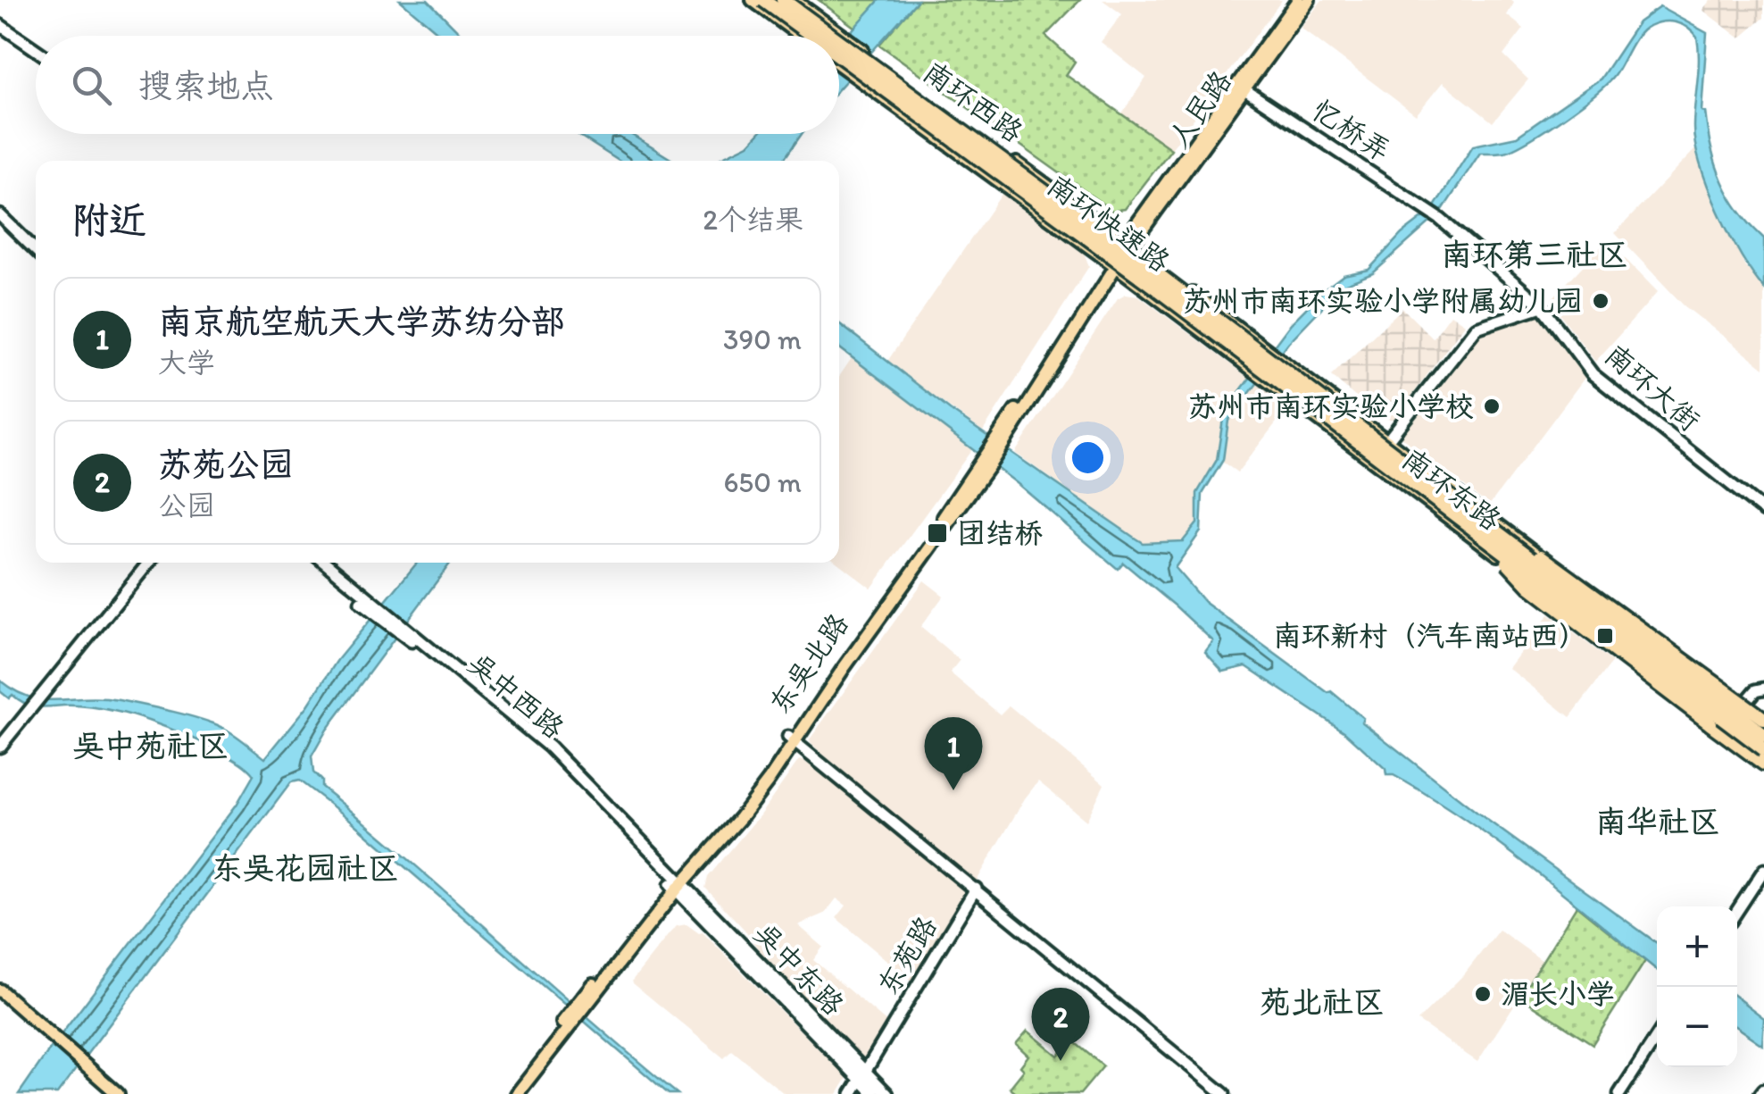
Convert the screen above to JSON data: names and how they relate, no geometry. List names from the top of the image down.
{
  "streets": {
    "highway": ["南环快速路"],
    "main road": [
      "南环西路",
      "人民路",
      "南环东路",
      "东吴北路"
    ],
    "street": [
      "忆桥弄",
      "南环大街",
      "吴中西路",
      "东苑路",
      "吴中东路"
    ]
  },
  "crossings": [
    ["南环西路", "人民路"],
    ["南环西路", "南环东路"],
    ["南环西路", "东吴北路"],
    ["人民路", "忆桥弄"],
    ["人民路", "南环东路"],
    ["人民路", "东吴北路"],
    ["忆桥弄", "南环大街"],
    ["南环快速路", "南环东路"],
    ["南环东路", "东吴北路"],
    ["东吴北路", "吴中西路"],
    ["东吴北路", "吴中东路"],
    ["吴中西路", "吴中东路"],
    ["东苑路", "吴中东路"]
  ],
  "districts": [
    "南环第三社区",
    "吴中苑社区",
    "南华社区",
    "东吴花园社区",
    "苑北社区"
  ],
  "places": {
    "other": ["苏州市南环实验小学附属幼儿园", "苏州市南环实验小学校", "湄长小学"],
    "transit": ["团结桥", "南环新村（汽车南站西）"]
  },
  "page": {
    "search": "搜索地点",
    "heading": ["附近", "2个结果"],
    "list": [
      {
        "mark": "1",
        "name": "南京航空航天大学苏纺分部",
        "note": "大学",
        "value": "390 m"
      },
      {
        "mark": "2",
        "name": "苏苑公园",
        "note": "公园",
        "value": "650 m"
      }
    ],
    "pins": ["1", "2"],
    "map_buttons": ["+", "−"]
  }
}
